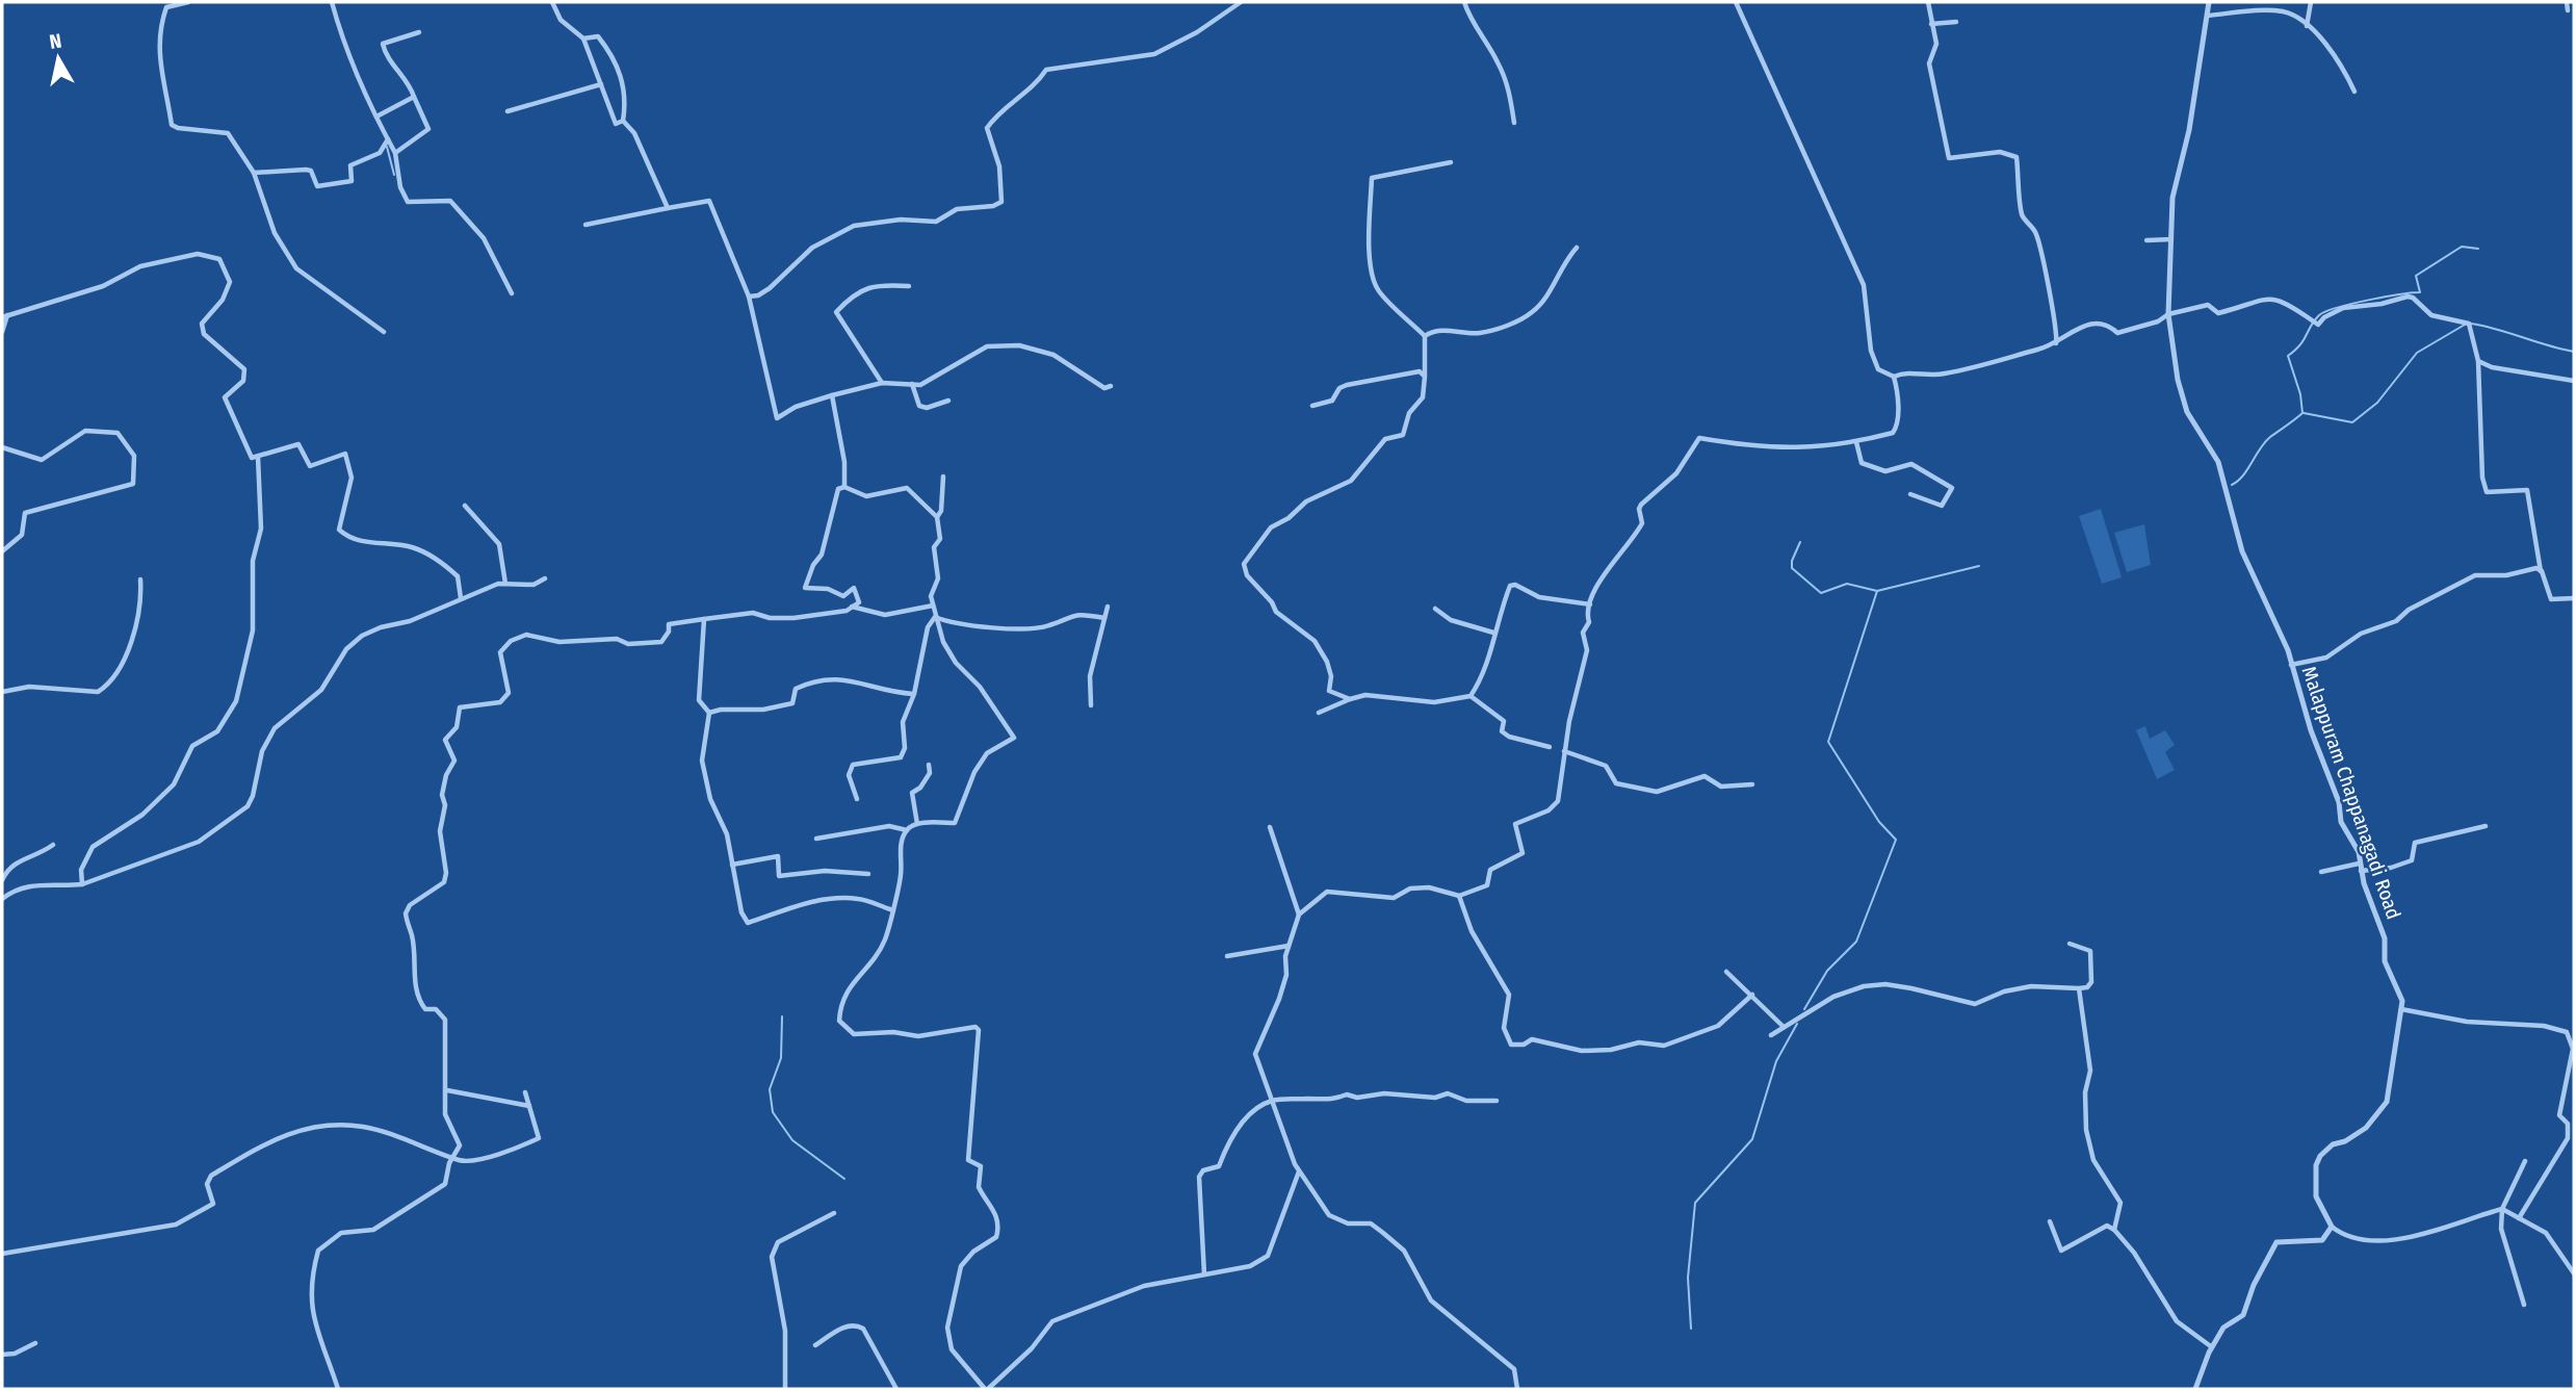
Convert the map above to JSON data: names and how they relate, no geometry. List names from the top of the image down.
{
  "streets": {
    "street": ["Malappuram Chappanagadi Road"]
  },
  "north": "top"
}
